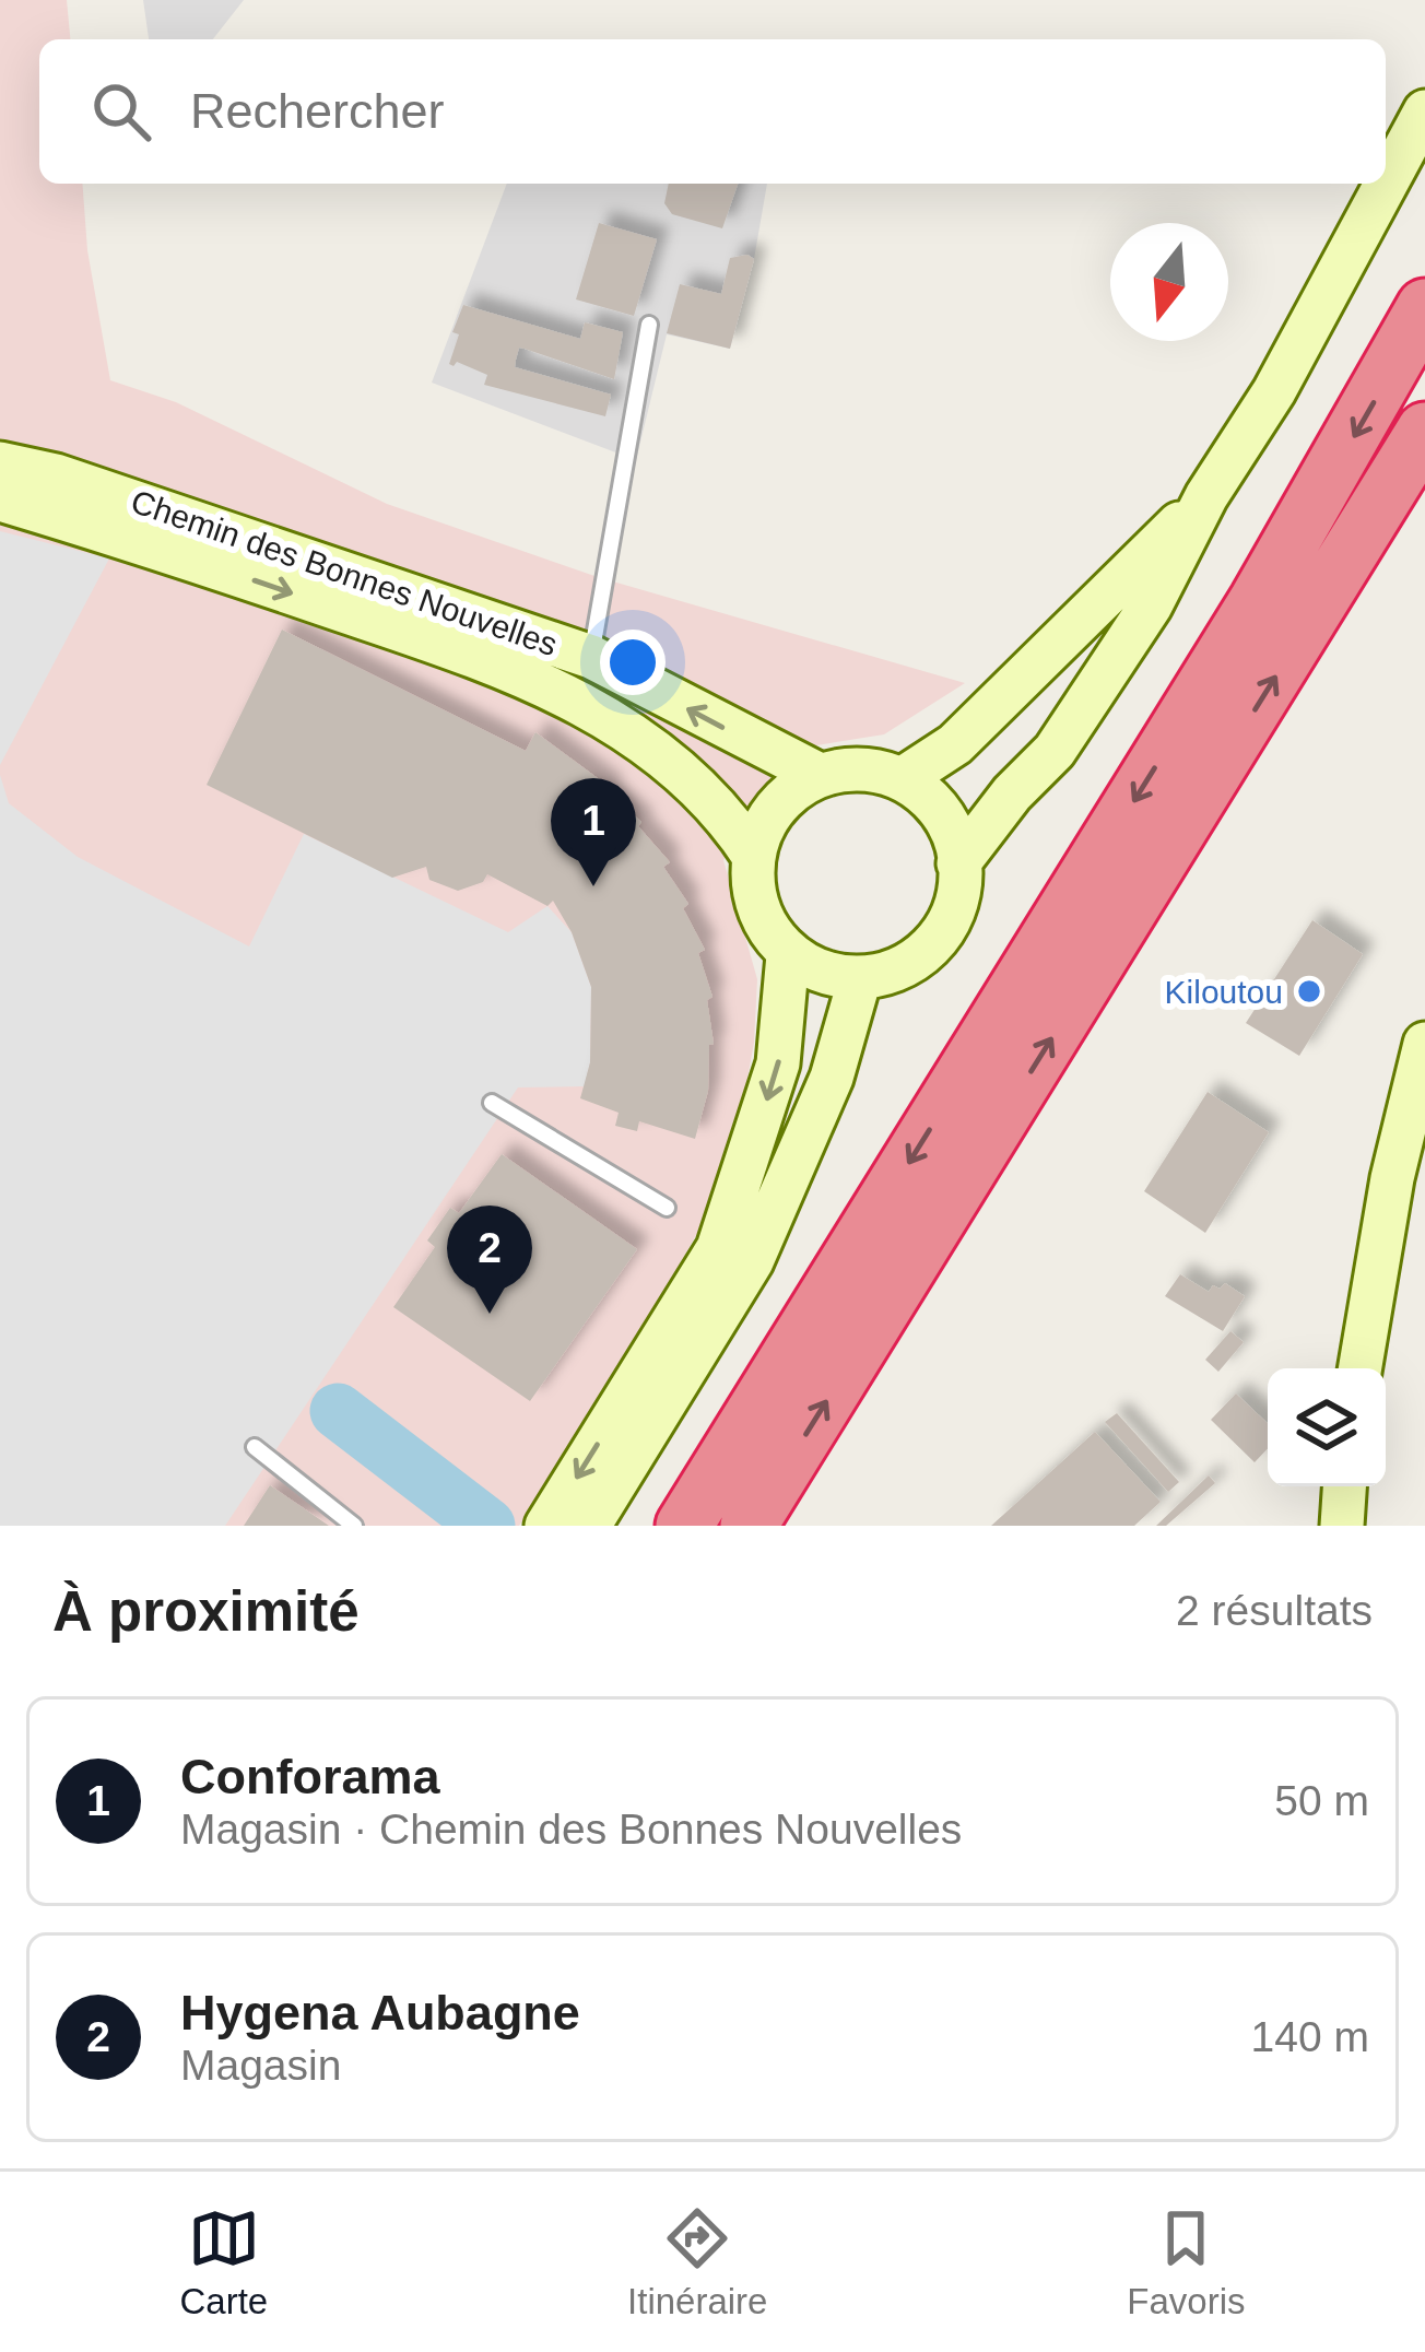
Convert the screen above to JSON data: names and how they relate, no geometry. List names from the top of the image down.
{
  "streets": {
    "main road": ["Chemin des Bonnes Nouvelles"]
  },
  "places": ["Kiloutou"],
  "north": "bottom",
  "page": {
    "search": "Rechercher",
    "pins": ["1", "2"],
    "heading": ["À proximité", "2 résultats"],
    "list": [
      {
        "mark": "1",
        "name": "Conforama",
        "note": "Magasin · Chemin des Bonnes Nouvelles",
        "value": "50 m"
      },
      {
        "mark": "2",
        "name": "Hygena Aubagne",
        "note": "Magasin",
        "value": "140 m"
      }
    ],
    "nav": ["Carte", "Itinéraire", "Favoris"]
  }
}
